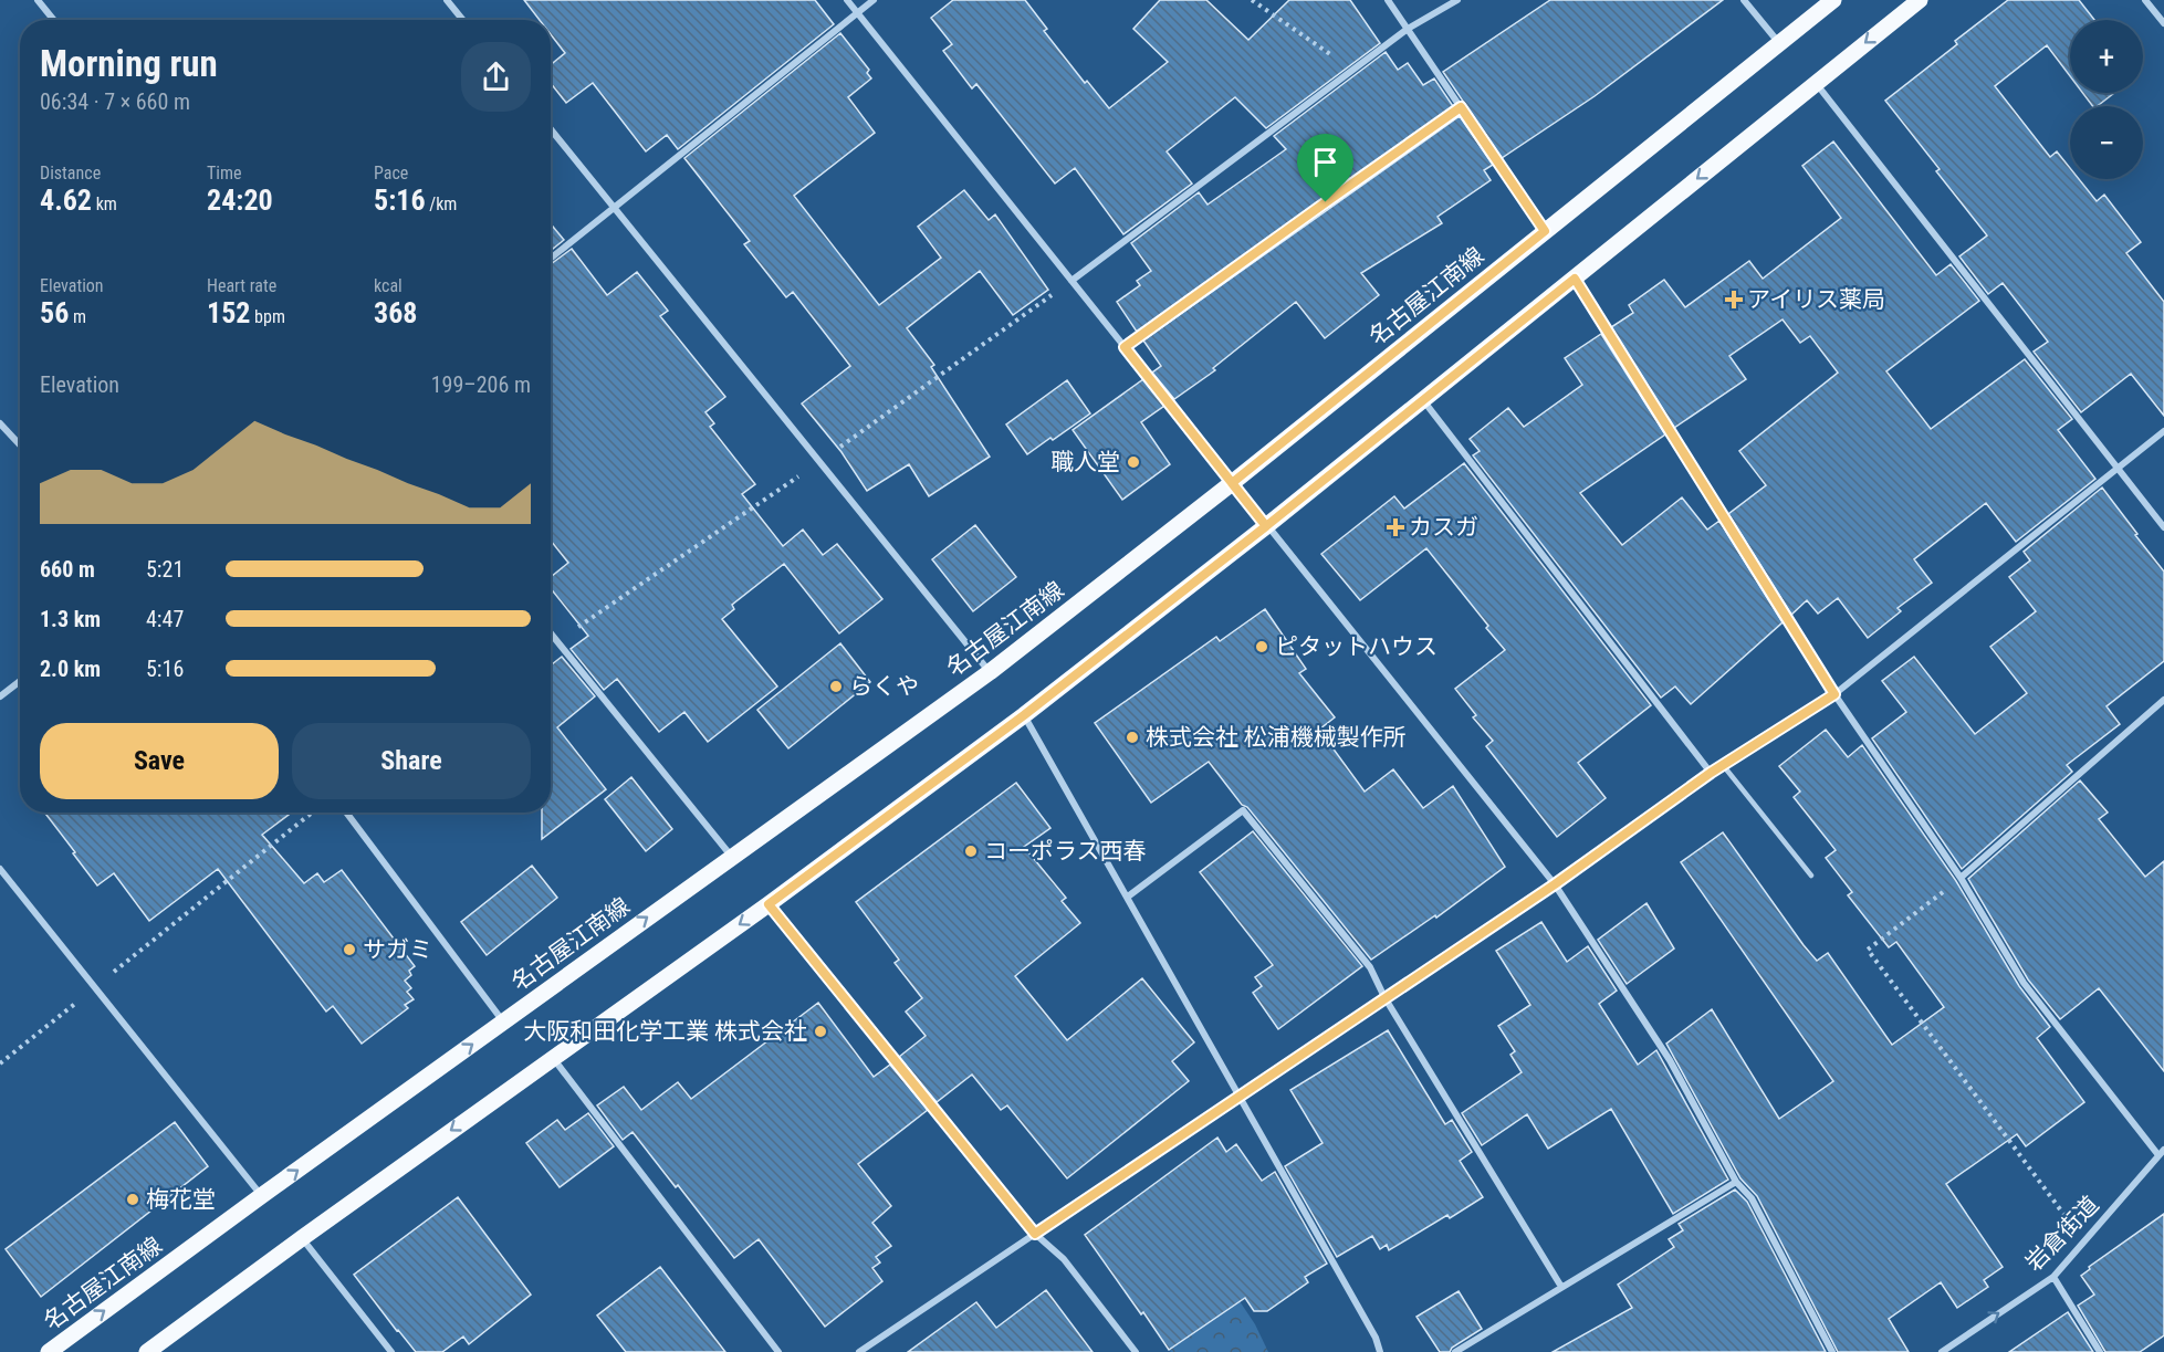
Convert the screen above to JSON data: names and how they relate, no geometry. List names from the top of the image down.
{
  "streets": {
    "main road": ["名古屋江南線"],
    "street": ["岩倉街道"]
  },
  "one_way": ["岩倉街道"],
  "places": {
    "health": ["アイリス薬局", "カスガ"],
    "other": [
      "職人堂",
      "ピタットハウス",
      "らくや",
      "株式会社 松浦機械製作所",
      "コーポラス西春",
      "サガミ",
      "大阪和田化学工業 株式会社",
      "梅花堂"
    ]
  },
  "page": {
    "map_buttons": ["+", "−"],
    "heading": ["Morning run", "06:34 · 7 × 660 m"],
    "stats": [
      ["Distance", "4.62 km"],
      ["Time", "24:20"],
      ["Pace", "5:16 /km"],
      ["Elevation", "56 m"],
      ["Heart rate", "152 bpm"],
      ["kcal", "368"]
    ],
    "chart": ["Elevation", "199–206 m"],
    "list": [
      {
        "name": "660 m",
        "note": "5:21"
      },
      {
        "name": "1.3 km",
        "note": "4:47"
      },
      {
        "name": "2.0 km",
        "note": "5:16"
      }
    ],
    "buttons": ["Save", "Share"]
  }
}
